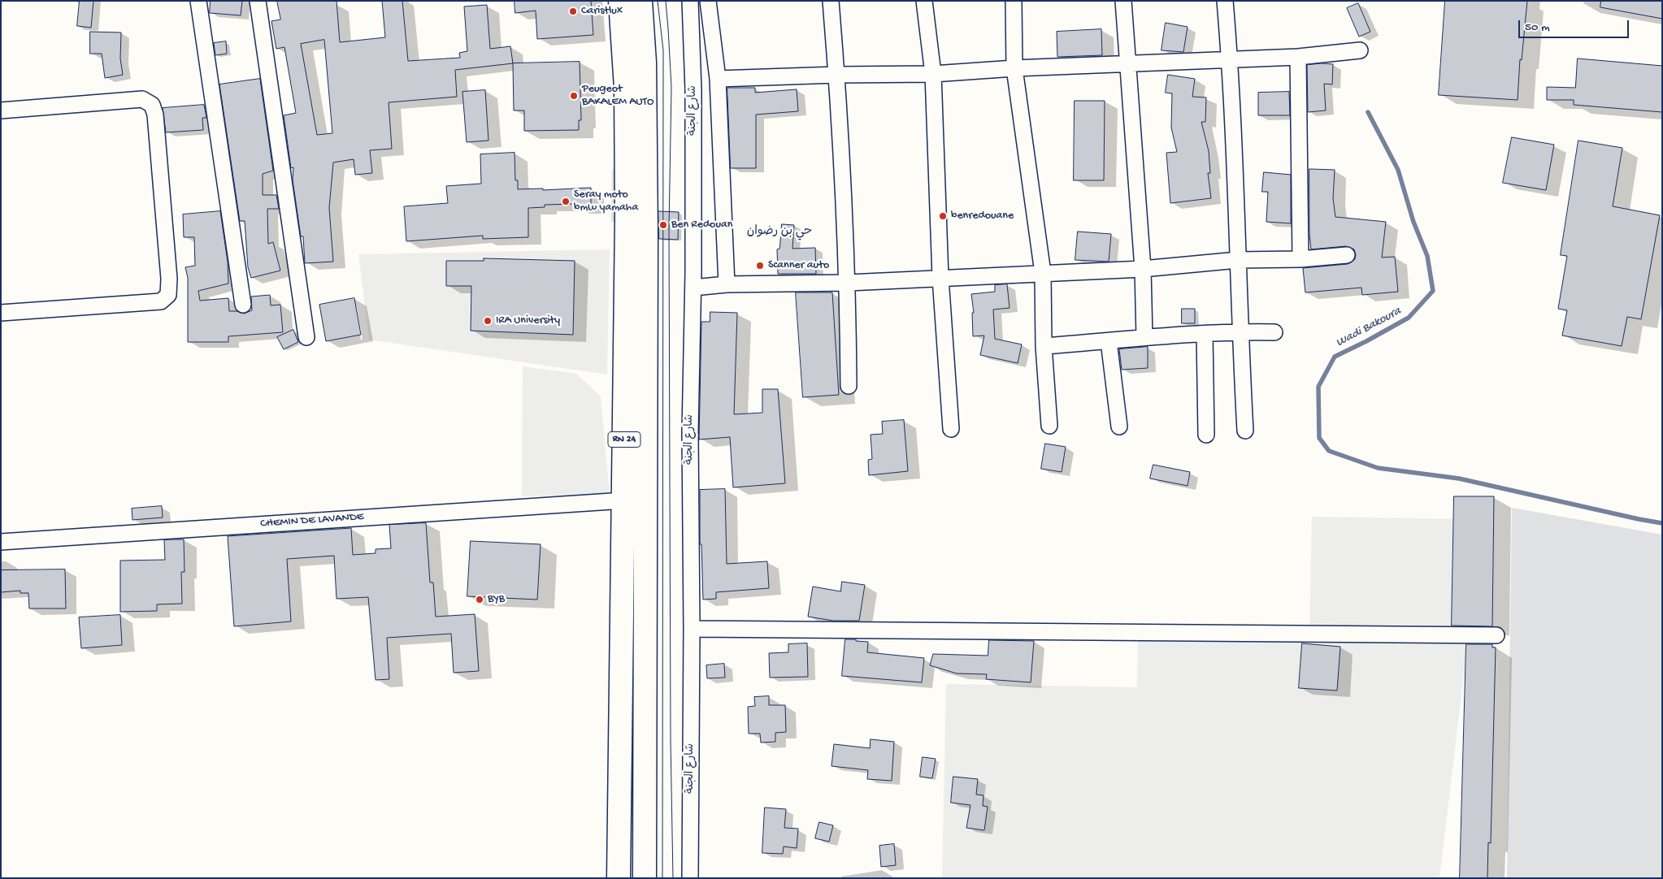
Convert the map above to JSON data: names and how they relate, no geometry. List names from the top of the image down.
{
  "streets": {
    "main road": ["RN 24"],
    "street": ["شارع الجنة", "CHEMIN DE LAVANDE"]
  },
  "crossings": [
    ["RN 24", "CHEMIN DE LAVANDE"]
  ],
  "districts": ["حي بن رضوان"],
  "water": ["Wadi Bakoura"],
  "places": [
    "Caristlux",
    "Peugeot BAKALEM AUTO",
    "Seray moto bmw yamaha",
    "benredouane",
    "Ben Redouan",
    "Scanner auto",
    "IRA University",
    "BYB"
  ],
  "scale_bar": "50 m"
}
